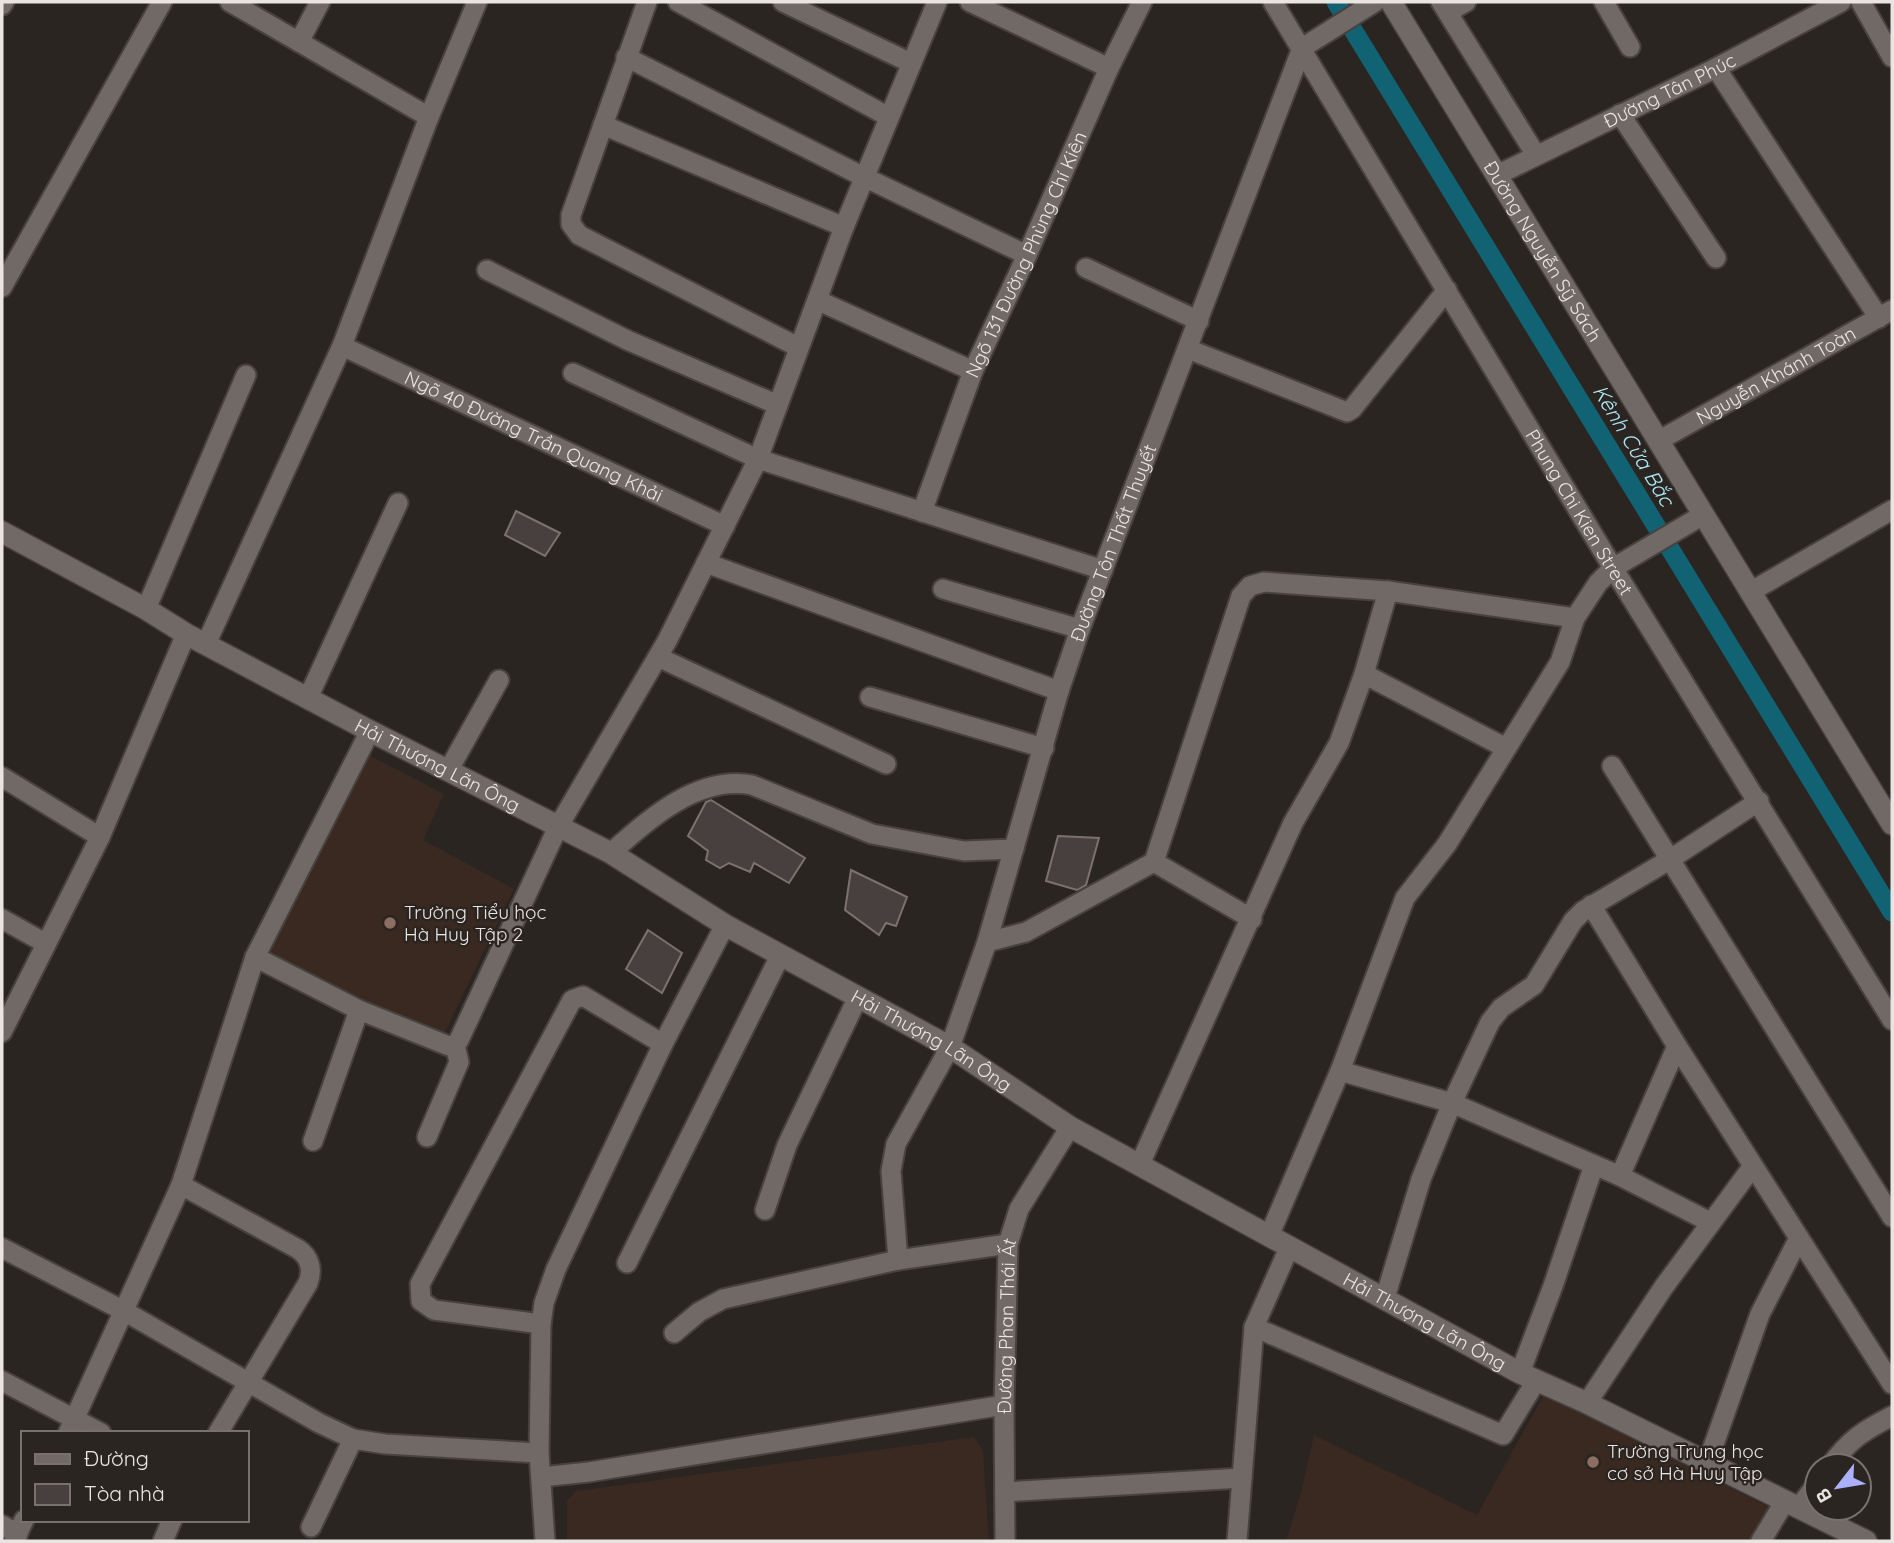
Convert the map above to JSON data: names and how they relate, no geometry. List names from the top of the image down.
{
  "streets": {
    "street": [
      "Đường Tân Phúc",
      "Đường Nguyễn Sỹ Sách",
      "Ngõ 131 Đường Phùng Chí Kiên",
      "Nguyễn Khánh Toàn",
      "Ngõ 40 Đường Trần Quang Khải",
      "Phung Chi Kien Street",
      "Đường Tôn Thất Thuyết",
      "Hải Thượng Lãn Ông",
      "Đường Phan Thái Ất"
    ]
  },
  "crossings": [
    ["Đường Tân Phúc", "Đường Nguyễn Sỹ Sách"],
    ["Đường Nguyễn Sỹ Sách", "Nguyễn Khánh Toàn"],
    ["Phung Chi Kien Street", "Đường Tôn Thất Thuyết"],
    ["Đường Tôn Thất Thuyết", "Hải Thượng Lãn Ông"],
    ["Hải Thượng Lãn Ông", "Đường Phan Thái Ất"]
  ],
  "water": ["Kênh Cửa Bắc"],
  "places": ["Trường Tiểu học Hà Huy Tập 2", "Trường Trung học cơ sở Hà Huy Tập"],
  "legend": ["Đường", "Tòa nhà"],
  "north": "bottom left"
}
